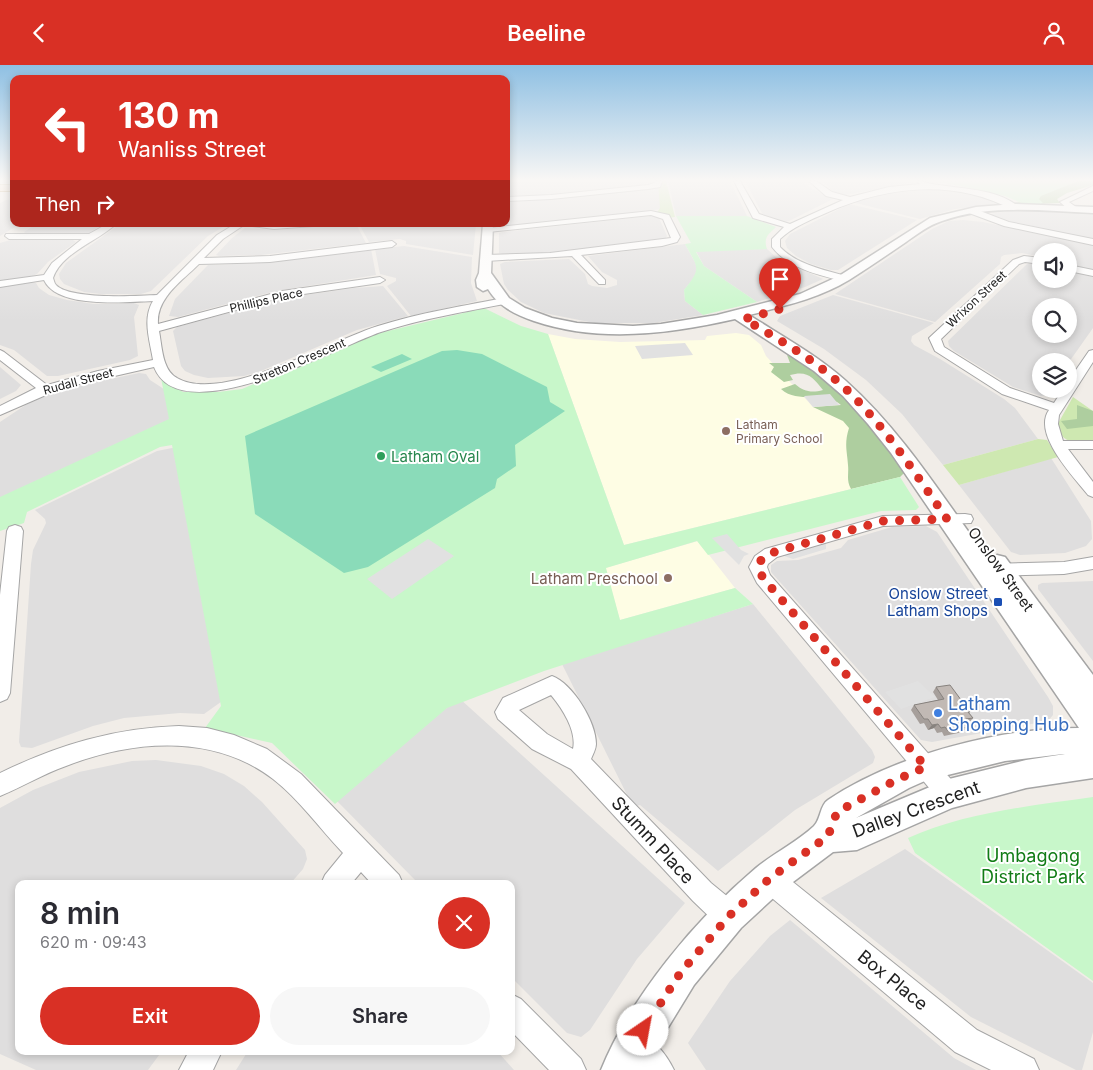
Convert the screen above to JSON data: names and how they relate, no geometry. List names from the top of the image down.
{
  "streets": {
    "street": [
      "Wrixon Street",
      "Phillips Place",
      "Stretton Crescent",
      "Rudall Street",
      "Onslow Street",
      "Dalley Crescent",
      "Stumm Place",
      "Box Place"
    ]
  },
  "crossings": [
    ["Phillips Place", "Stretton Crescent"],
    ["Stretton Crescent", "Rudall Street"]
  ],
  "parks": ["Umbagong District Park"],
  "places": {
    "other": [
      "Latham Primary School",
      "Latham Oval",
      "Latham Preschool",
      "Latham Shopping Hub"
    ],
    "transit": ["Onslow Street Latham Shops"]
  },
  "page": {
    "header": "Beeline",
    "turn": ["130 m", "Wanliss Street"],
    "then": "Then",
    "heading": ["8 min", "620 m · 09:43"],
    "buttons": ["Exit", "Share"]
  }
}
